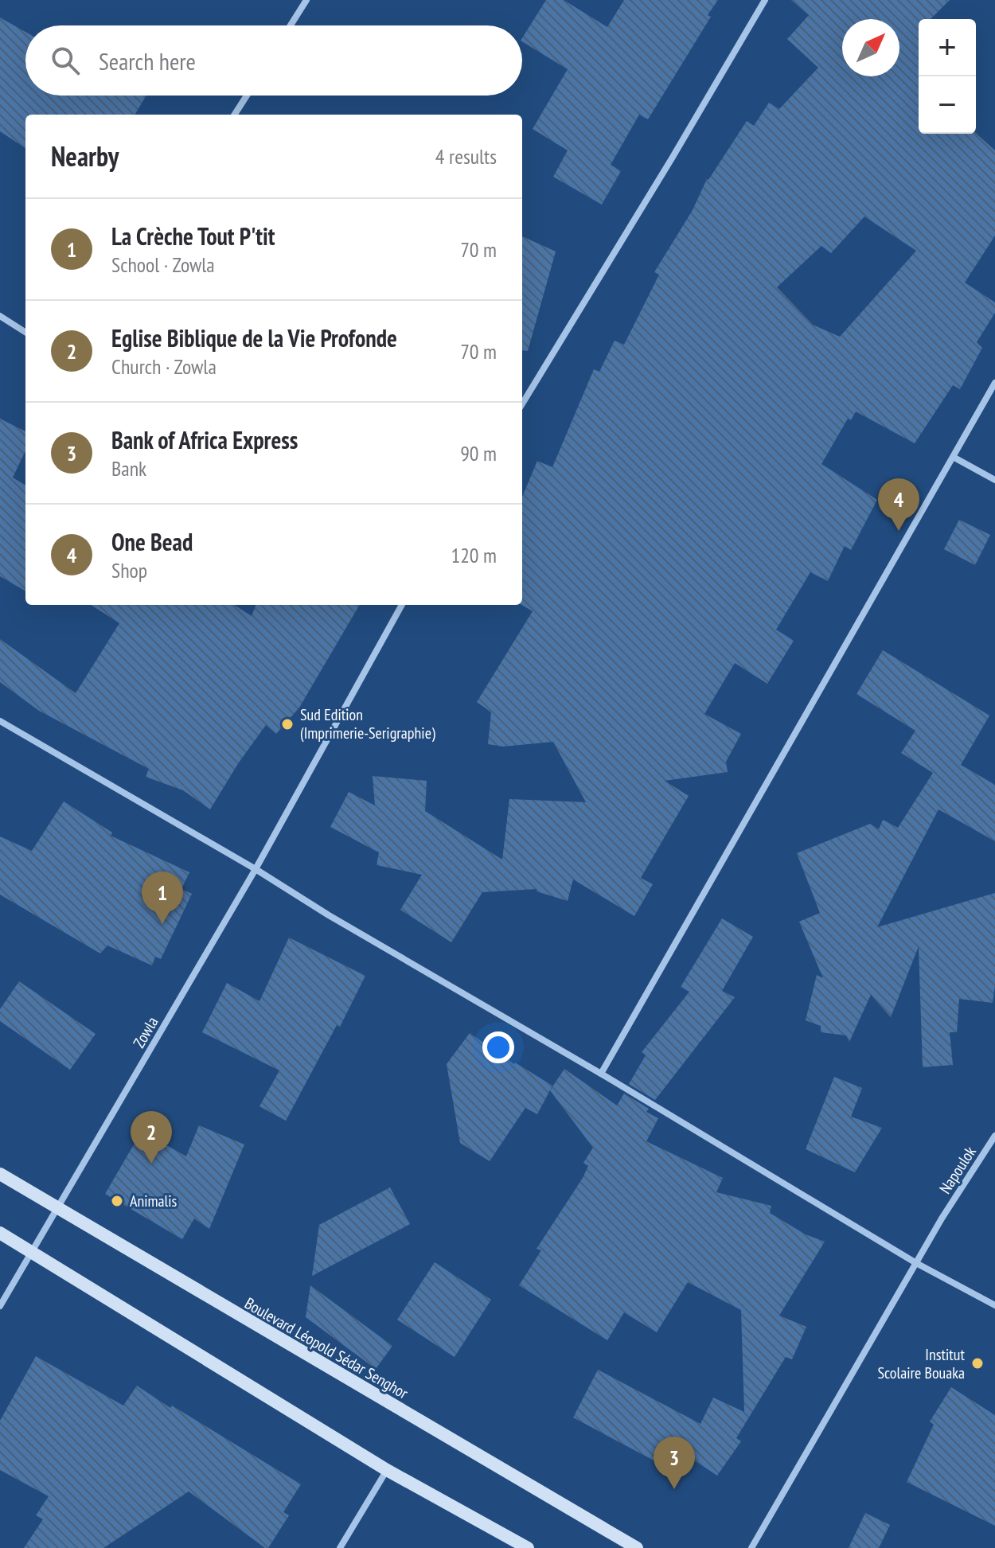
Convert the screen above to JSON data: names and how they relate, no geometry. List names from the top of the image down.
{
  "streets": {
    "main road": ["Boulevard Léopold Sédar Senghor"],
    "street": ["Zowla", "Napoulok"]
  },
  "crossings": [
    ["Zowla", "Boulevard Léopold Sédar Senghor"]
  ],
  "places": ["Sud Edition (Imprimerie-Serigraphie)", "Animalis", "Institut Scolaire Bouaka"],
  "north": "top right",
  "page": {
    "map_buttons": ["+", "−"],
    "search": "Search here",
    "heading": ["Nearby", "4 results"],
    "list": [
      {
        "mark": "1",
        "name": "La Crèche Tout P'tit",
        "note": "School · Zowla",
        "value": "70 m"
      },
      {
        "mark": "2",
        "name": "Eglise Biblique de la Vie Profonde",
        "note": "Church · Zowla",
        "value": "70 m"
      },
      {
        "mark": "3",
        "name": "Bank of Africa Express",
        "note": "Bank",
        "value": "90 m"
      },
      {
        "mark": "4",
        "name": "One Bead",
        "note": "Shop",
        "value": "120 m"
      }
    ],
    "pins": [
      "4",
      "1",
      "2",
      "3"
    ]
  }
}
